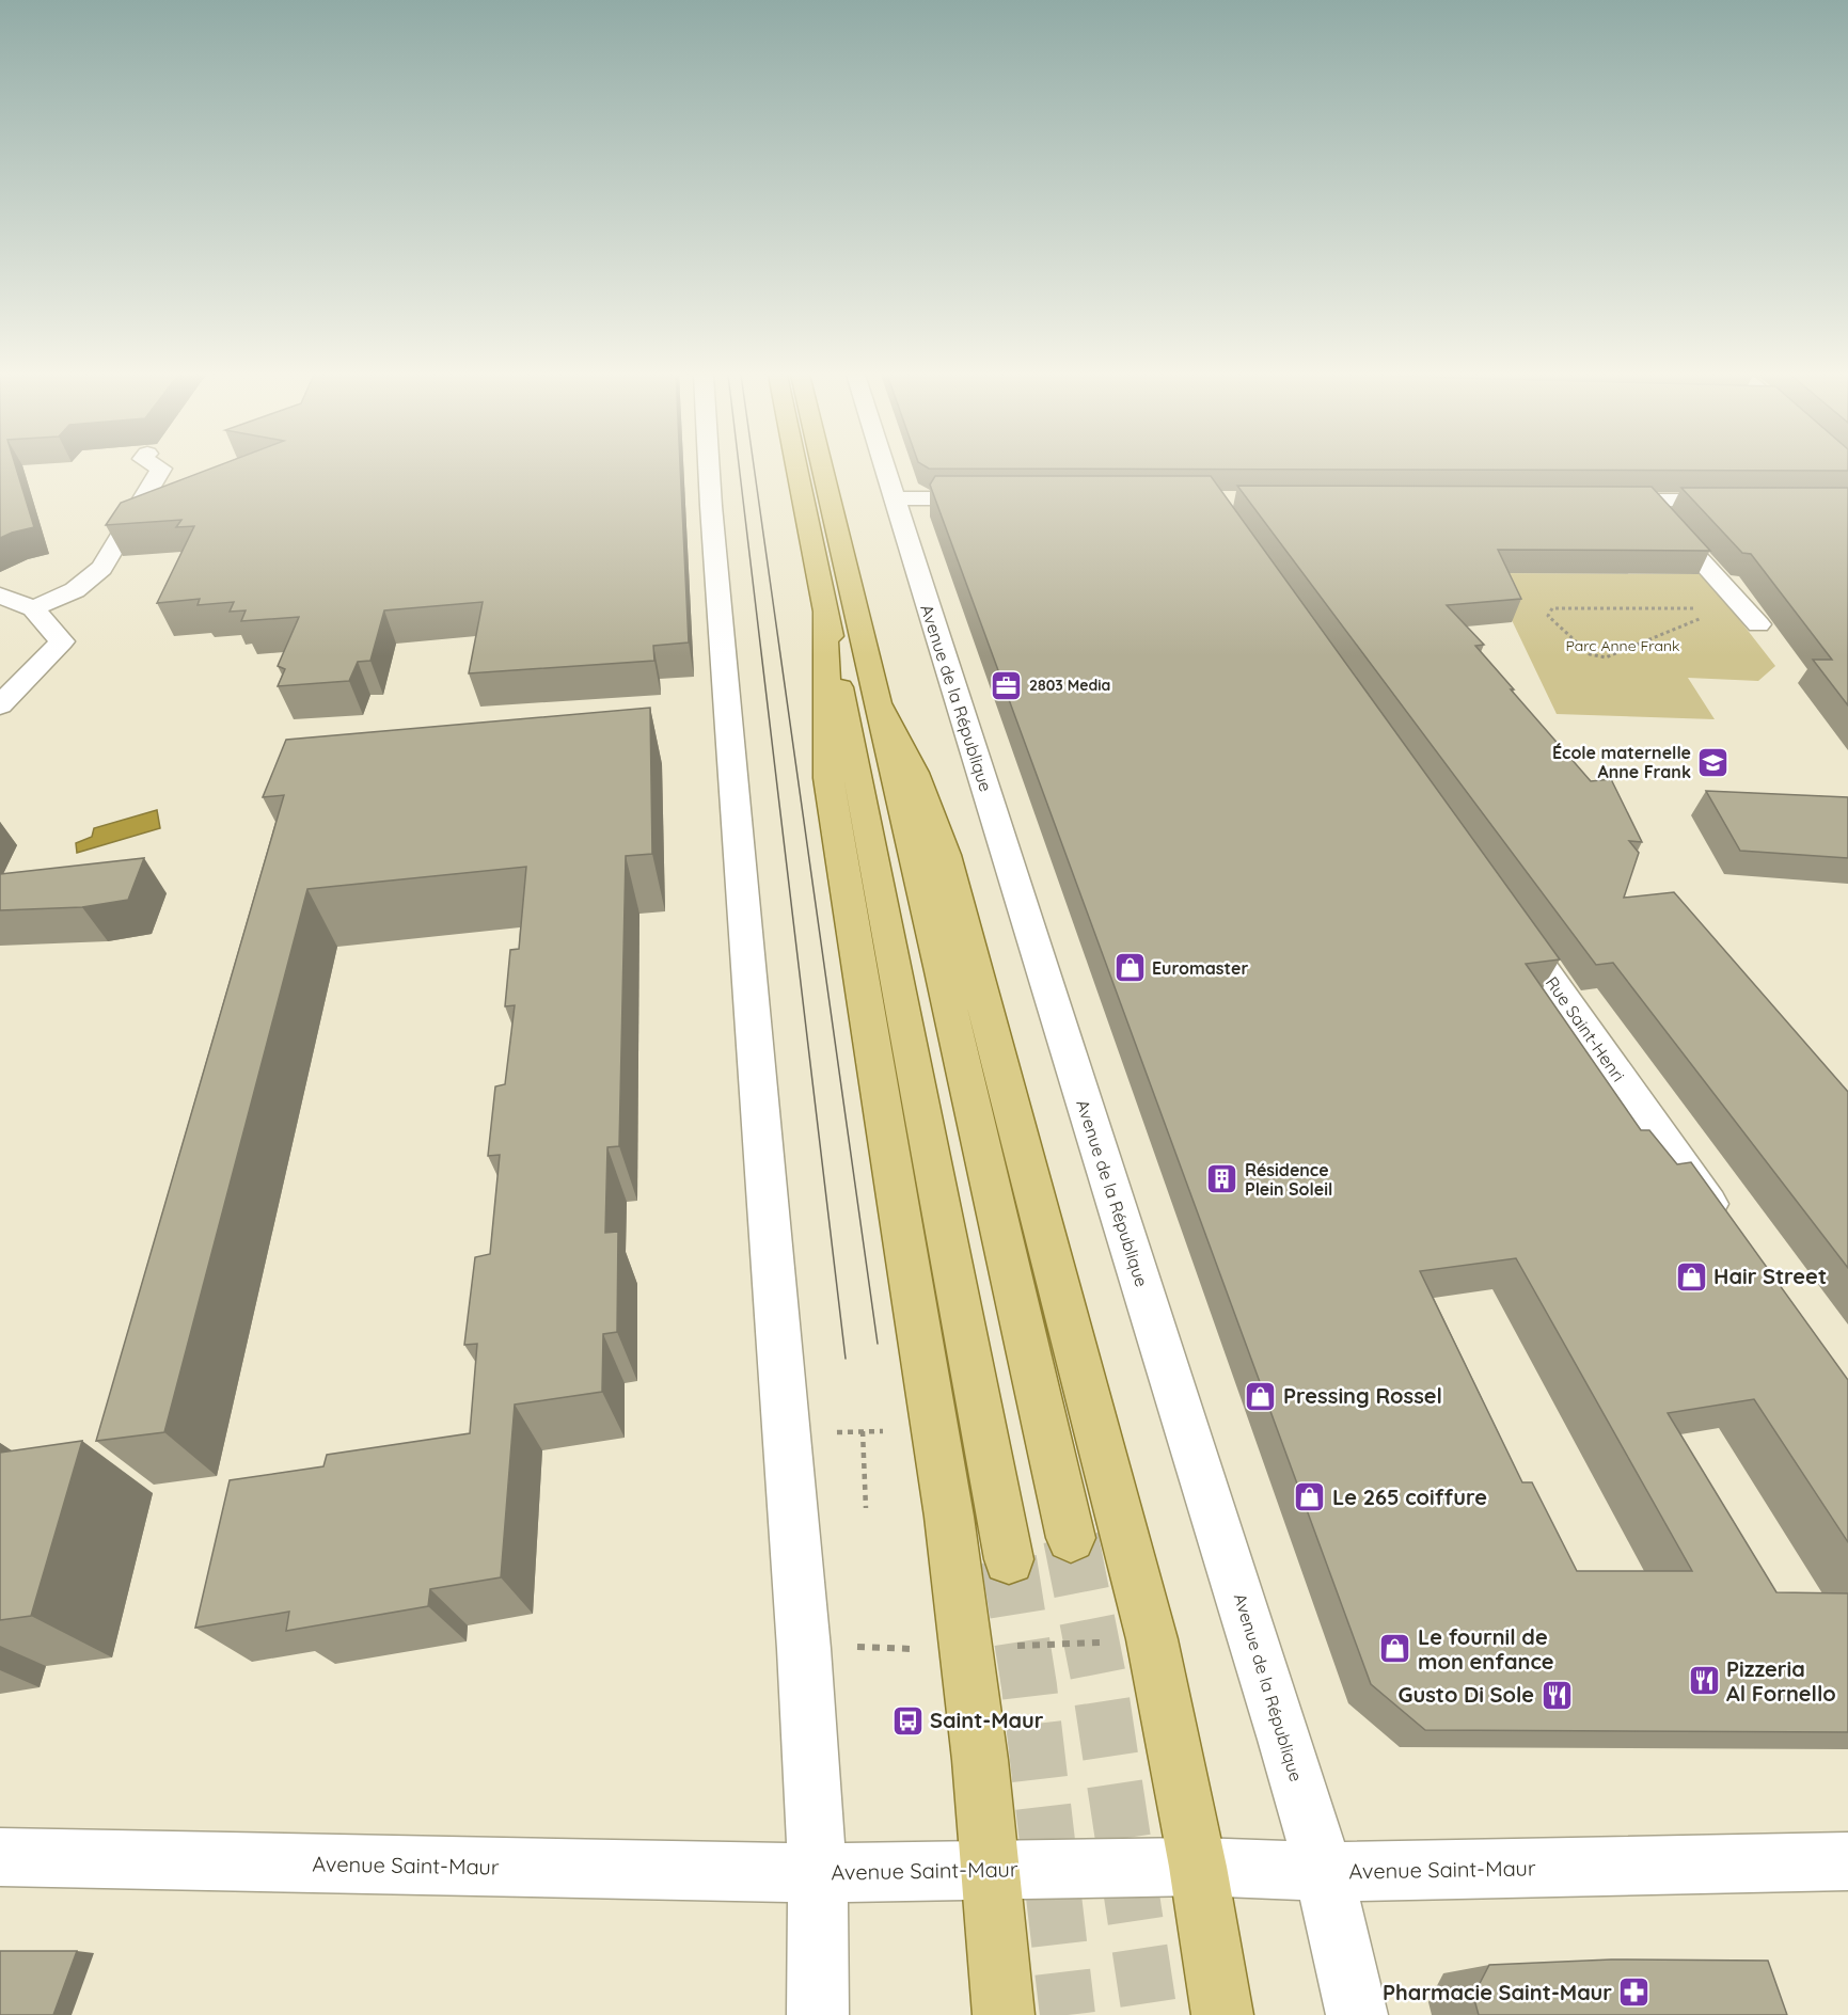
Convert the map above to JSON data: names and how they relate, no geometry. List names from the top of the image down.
{
  "streets": {
    "street": ["Avenue de la République", "Rue Saint-Henri", "Avenue Saint-Maur"]
  },
  "crossings": [
    ["Avenue de la République", "Avenue Saint-Maur"]
  ],
  "parks": ["Parc Anne Frank"],
  "places": {
    "office": ["2803 Media"],
    "school or university": ["École maternelle Anne Frank"],
    "shop": [
      "Euromaster",
      "Hair Street",
      "Pressing Rossel",
      "Le 265 coiffure",
      "Le fournil de mon enfance"
    ],
    "building": ["Résidence Plein Soleil"],
    "restaurant": ["Pizzeria Al Fornello", "Gusto Di Sole"],
    "bus stop": ["Saint-Maur"],
    "pharmacy": ["Pharmacie Saint-Maur"]
  }
}
